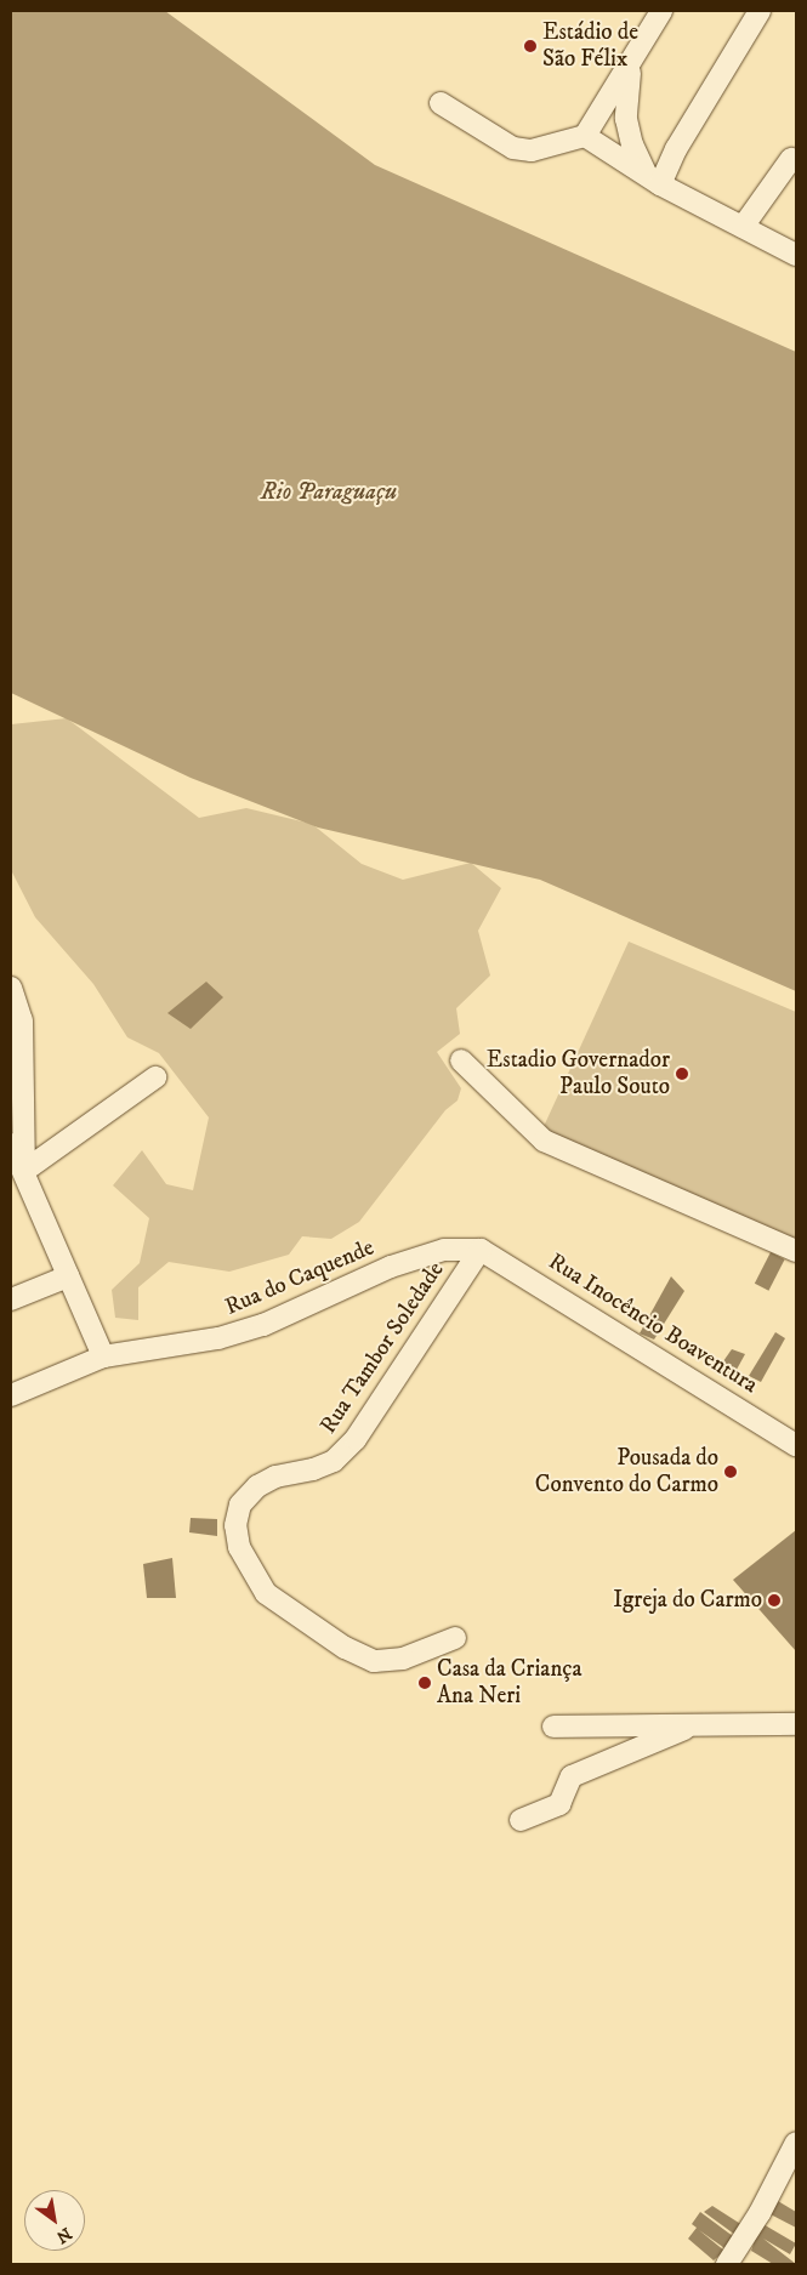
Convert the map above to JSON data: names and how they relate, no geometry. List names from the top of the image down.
{
  "streets": {
    "street": ["Rua do Caquende", "Rua Inocêncio Boaventura", "Rua Tambor Soledade"]
  },
  "crossings": [
    ["Rua do Caquende", "Rua Inocêncio Boaventura"],
    ["Rua do Caquende", "Rua Tambor Soledade"],
    ["Rua Inocêncio Boaventura", "Rua Tambor Soledade"]
  ],
  "water": ["Rio Paraguaçu"],
  "places": [
    "Estádio de São Félix",
    "Estadio Governador Paulo Souto",
    "Pousada do Convento do Carmo",
    "Igreja do Carmo",
    "Casa da Criança Ana Neri"
  ],
  "north": "bottom right"
}
